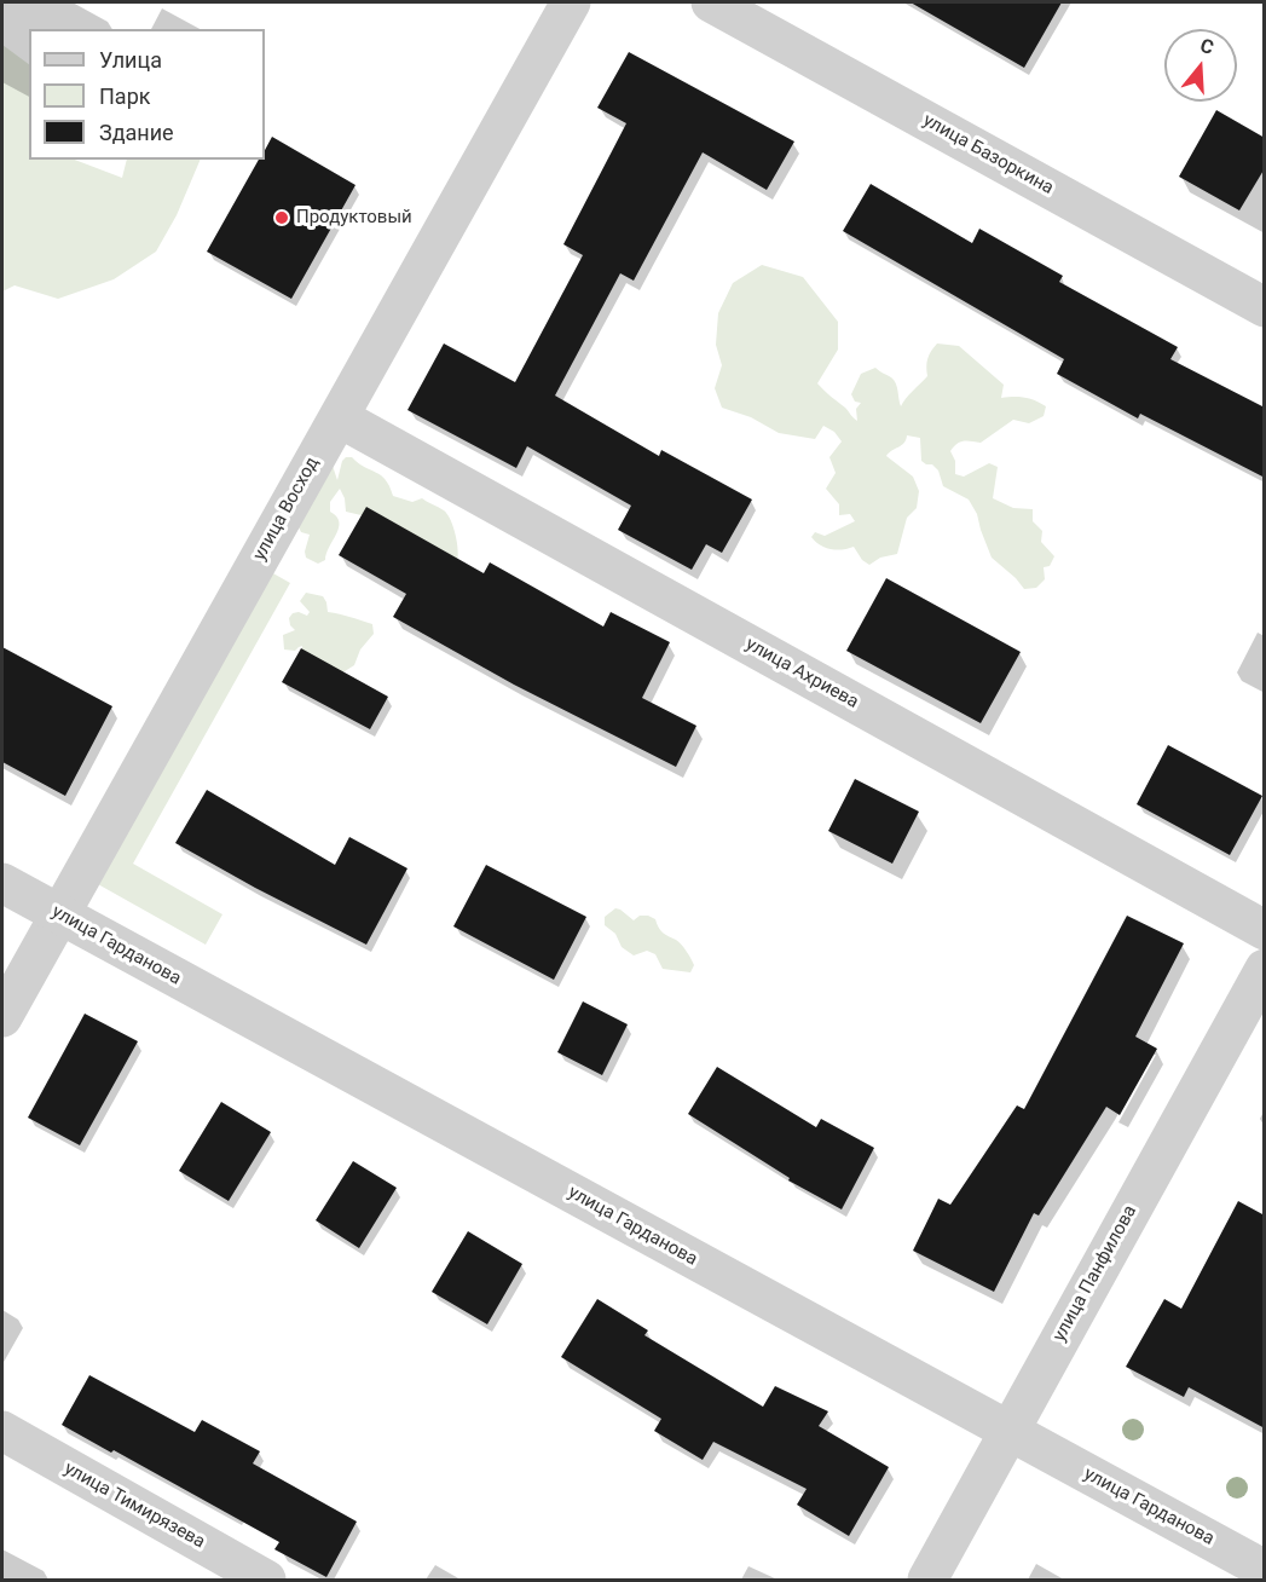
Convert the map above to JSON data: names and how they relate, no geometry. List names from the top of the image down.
{
  "streets": {
    "street": [
      "улица Базоркина",
      "улица Восход",
      "улица Ахриева",
      "улица Гарданова",
      "улица Панфилова",
      "улица Тимирязева"
    ]
  },
  "crossings": [
    ["улица Восход", "улица Ахриева"],
    ["улица Восход", "улица Гарданова"],
    ["улица Гарданова", "улица Панфилова"]
  ],
  "places": ["Продуктовый"],
  "legend": ["Улица", "Парк", "Здание"],
  "north": "top"
}
